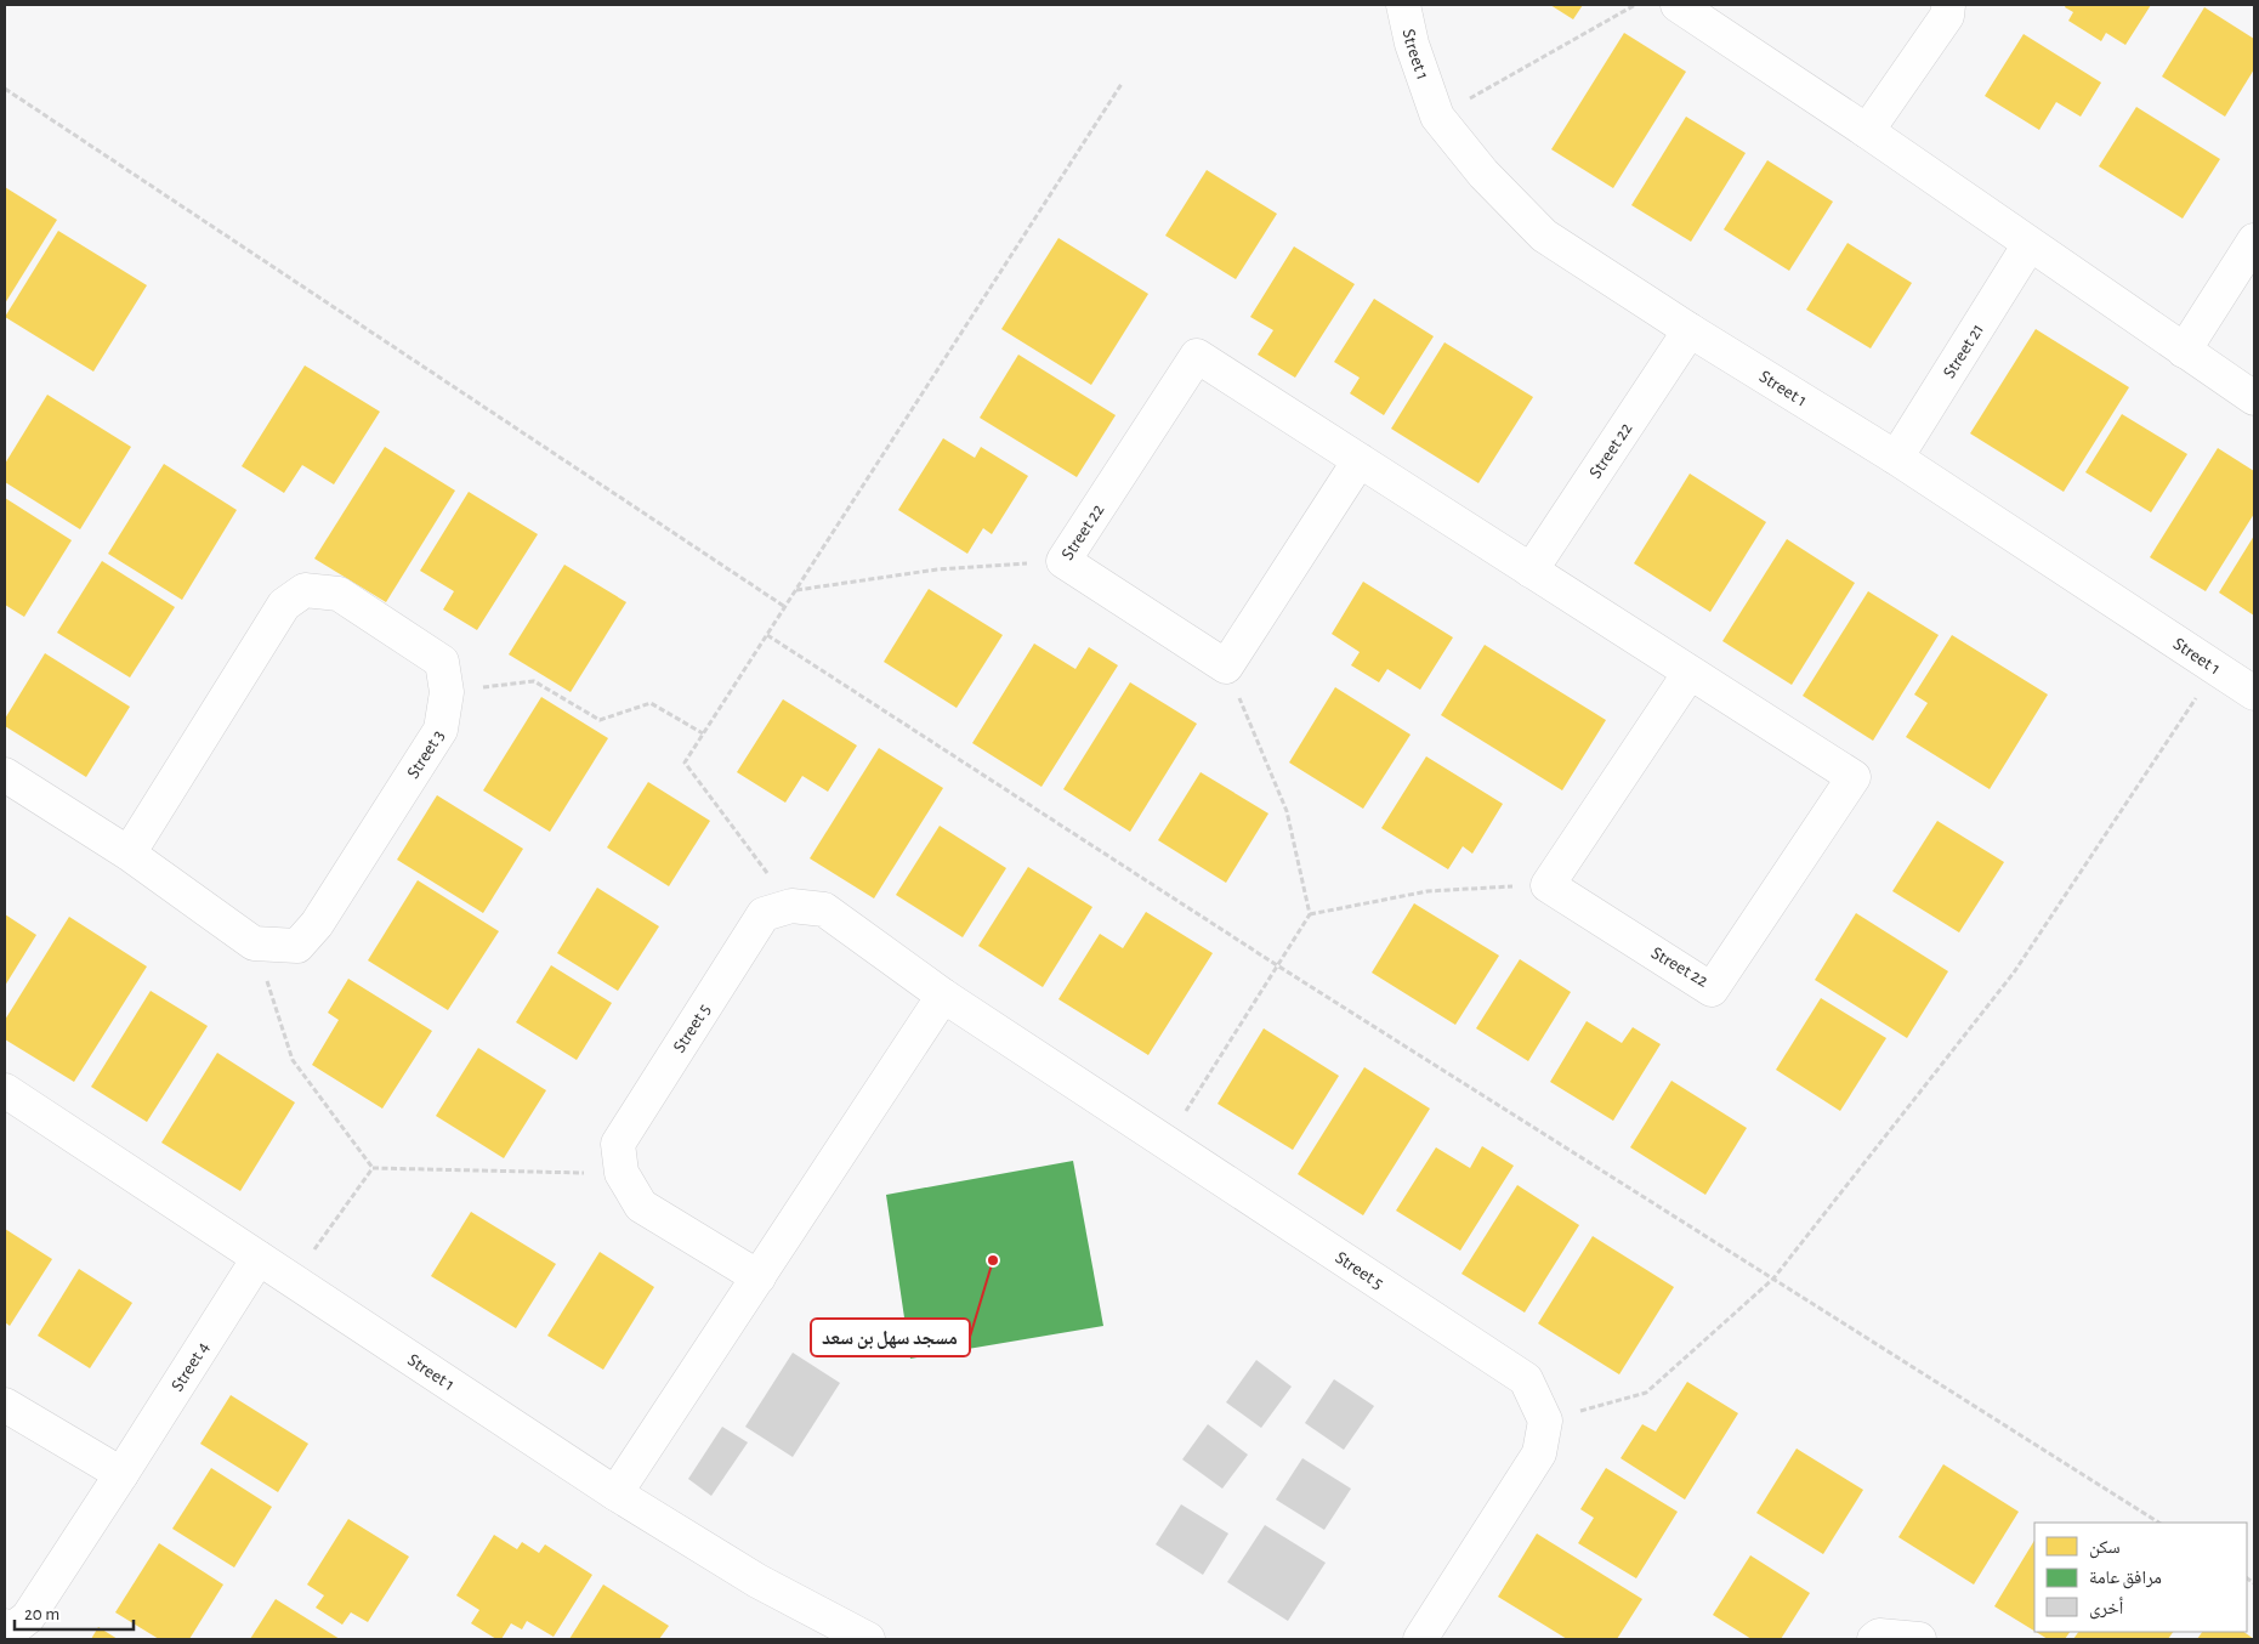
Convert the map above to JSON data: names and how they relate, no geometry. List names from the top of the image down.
{
  "streets": {
    "street": [
      "Street 1",
      "Street 21",
      "Street 22",
      "Street 3",
      "Street 5",
      "Street 4"
    ]
  },
  "crossings": [
    ["Street 1", "Street 21"],
    ["Street 1", "Street 22"],
    ["Street 1", "Street 4"]
  ],
  "places": ["مسجد سهل بن سعد"],
  "legend": ["سكن", "مرافق عامة", "أخرى"],
  "scale_bar": "20 m"
}
